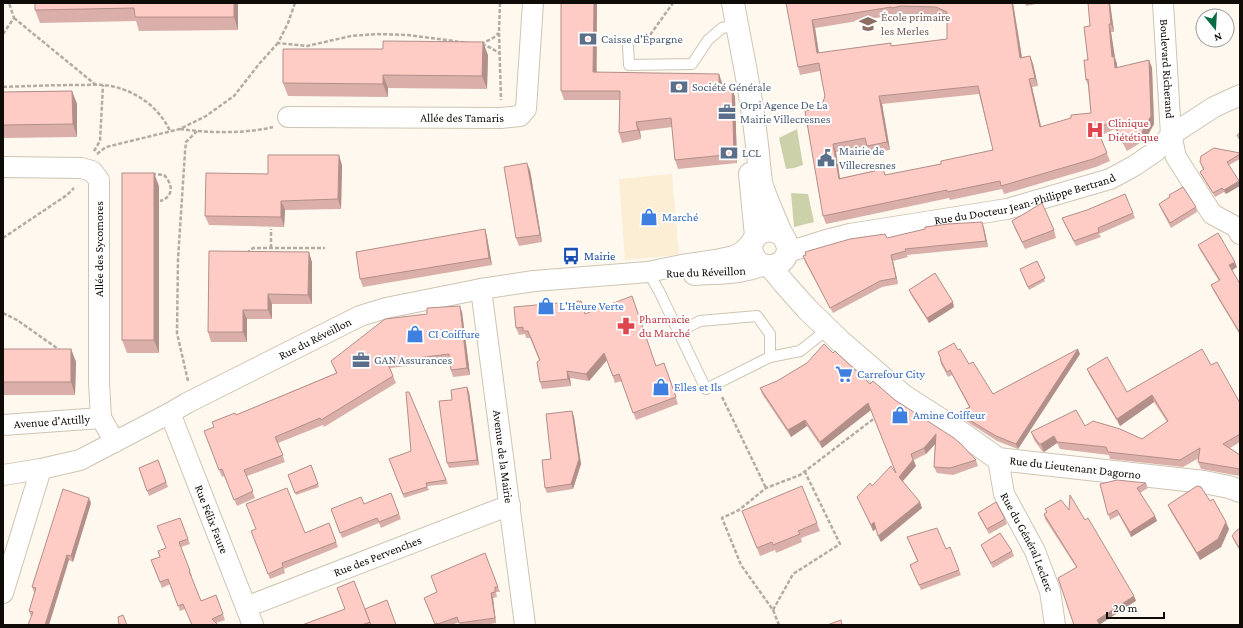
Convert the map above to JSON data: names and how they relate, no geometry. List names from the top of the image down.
{
  "streets": {
    "street": [
      "Boulevard Richerand",
      "Allée des Tamaris",
      "Rue du Docteur Jean-Philippe Bertrand",
      "Allée des Sycomores",
      "Rue du Réveillon",
      "Avenue d'Attilly",
      "Avenue de la Mairie",
      "Rue du Lieutenant Dagorno",
      "Rue Félix Faure",
      "Rue du Général Leclerc",
      "Rue des Pervenches"
    ]
  },
  "crossings": [
    ["Boulevard Richerand", "Rue du Docteur Jean-Philippe Bertrand"],
    ["Rue du Docteur Jean-Philippe Bertrand", "Rue du Réveillon"],
    ["Rue du Docteur Jean-Philippe Bertrand", "Rue du Lieutenant Dagorno"],
    ["Allée des Sycomores", "Avenue d'Attilly"],
    ["Rue du Réveillon", "Avenue de la Mairie"],
    ["Rue du Réveillon", "Rue du Lieutenant Dagorno"],
    ["Rue du Réveillon", "Rue Félix Faure"],
    ["Avenue de la Mairie", "Rue des Pervenches"],
    ["Rue du Lieutenant Dagorno", "Rue du Général Leclerc"],
    ["Rue Félix Faure", "Rue des Pervenches"]
  ],
  "places": {
    "school or university": ["École primaire les Merles"],
    "bank": ["Caisse d'Épargne", "Société Générale", "LCL"],
    "office": ["Orpi Agence De La Mairie Villecresnes", "GAN Assurances"],
    "hospital": ["Clinique Diététique"],
    "public building": ["Mairie de Villecresnes"],
    "shop": [
      "Marché",
      "L'Heure Verte",
      "CI Coiffure",
      "Elles et Ils",
      "Amine Coiffeur"
    ],
    "bus stop": ["Mairie"],
    "pharmacy": ["Pharmacie du Marché"],
    "supermarket": ["Carrefour City"]
  },
  "scale_bar": "20 m",
  "north": "bottom"
}
